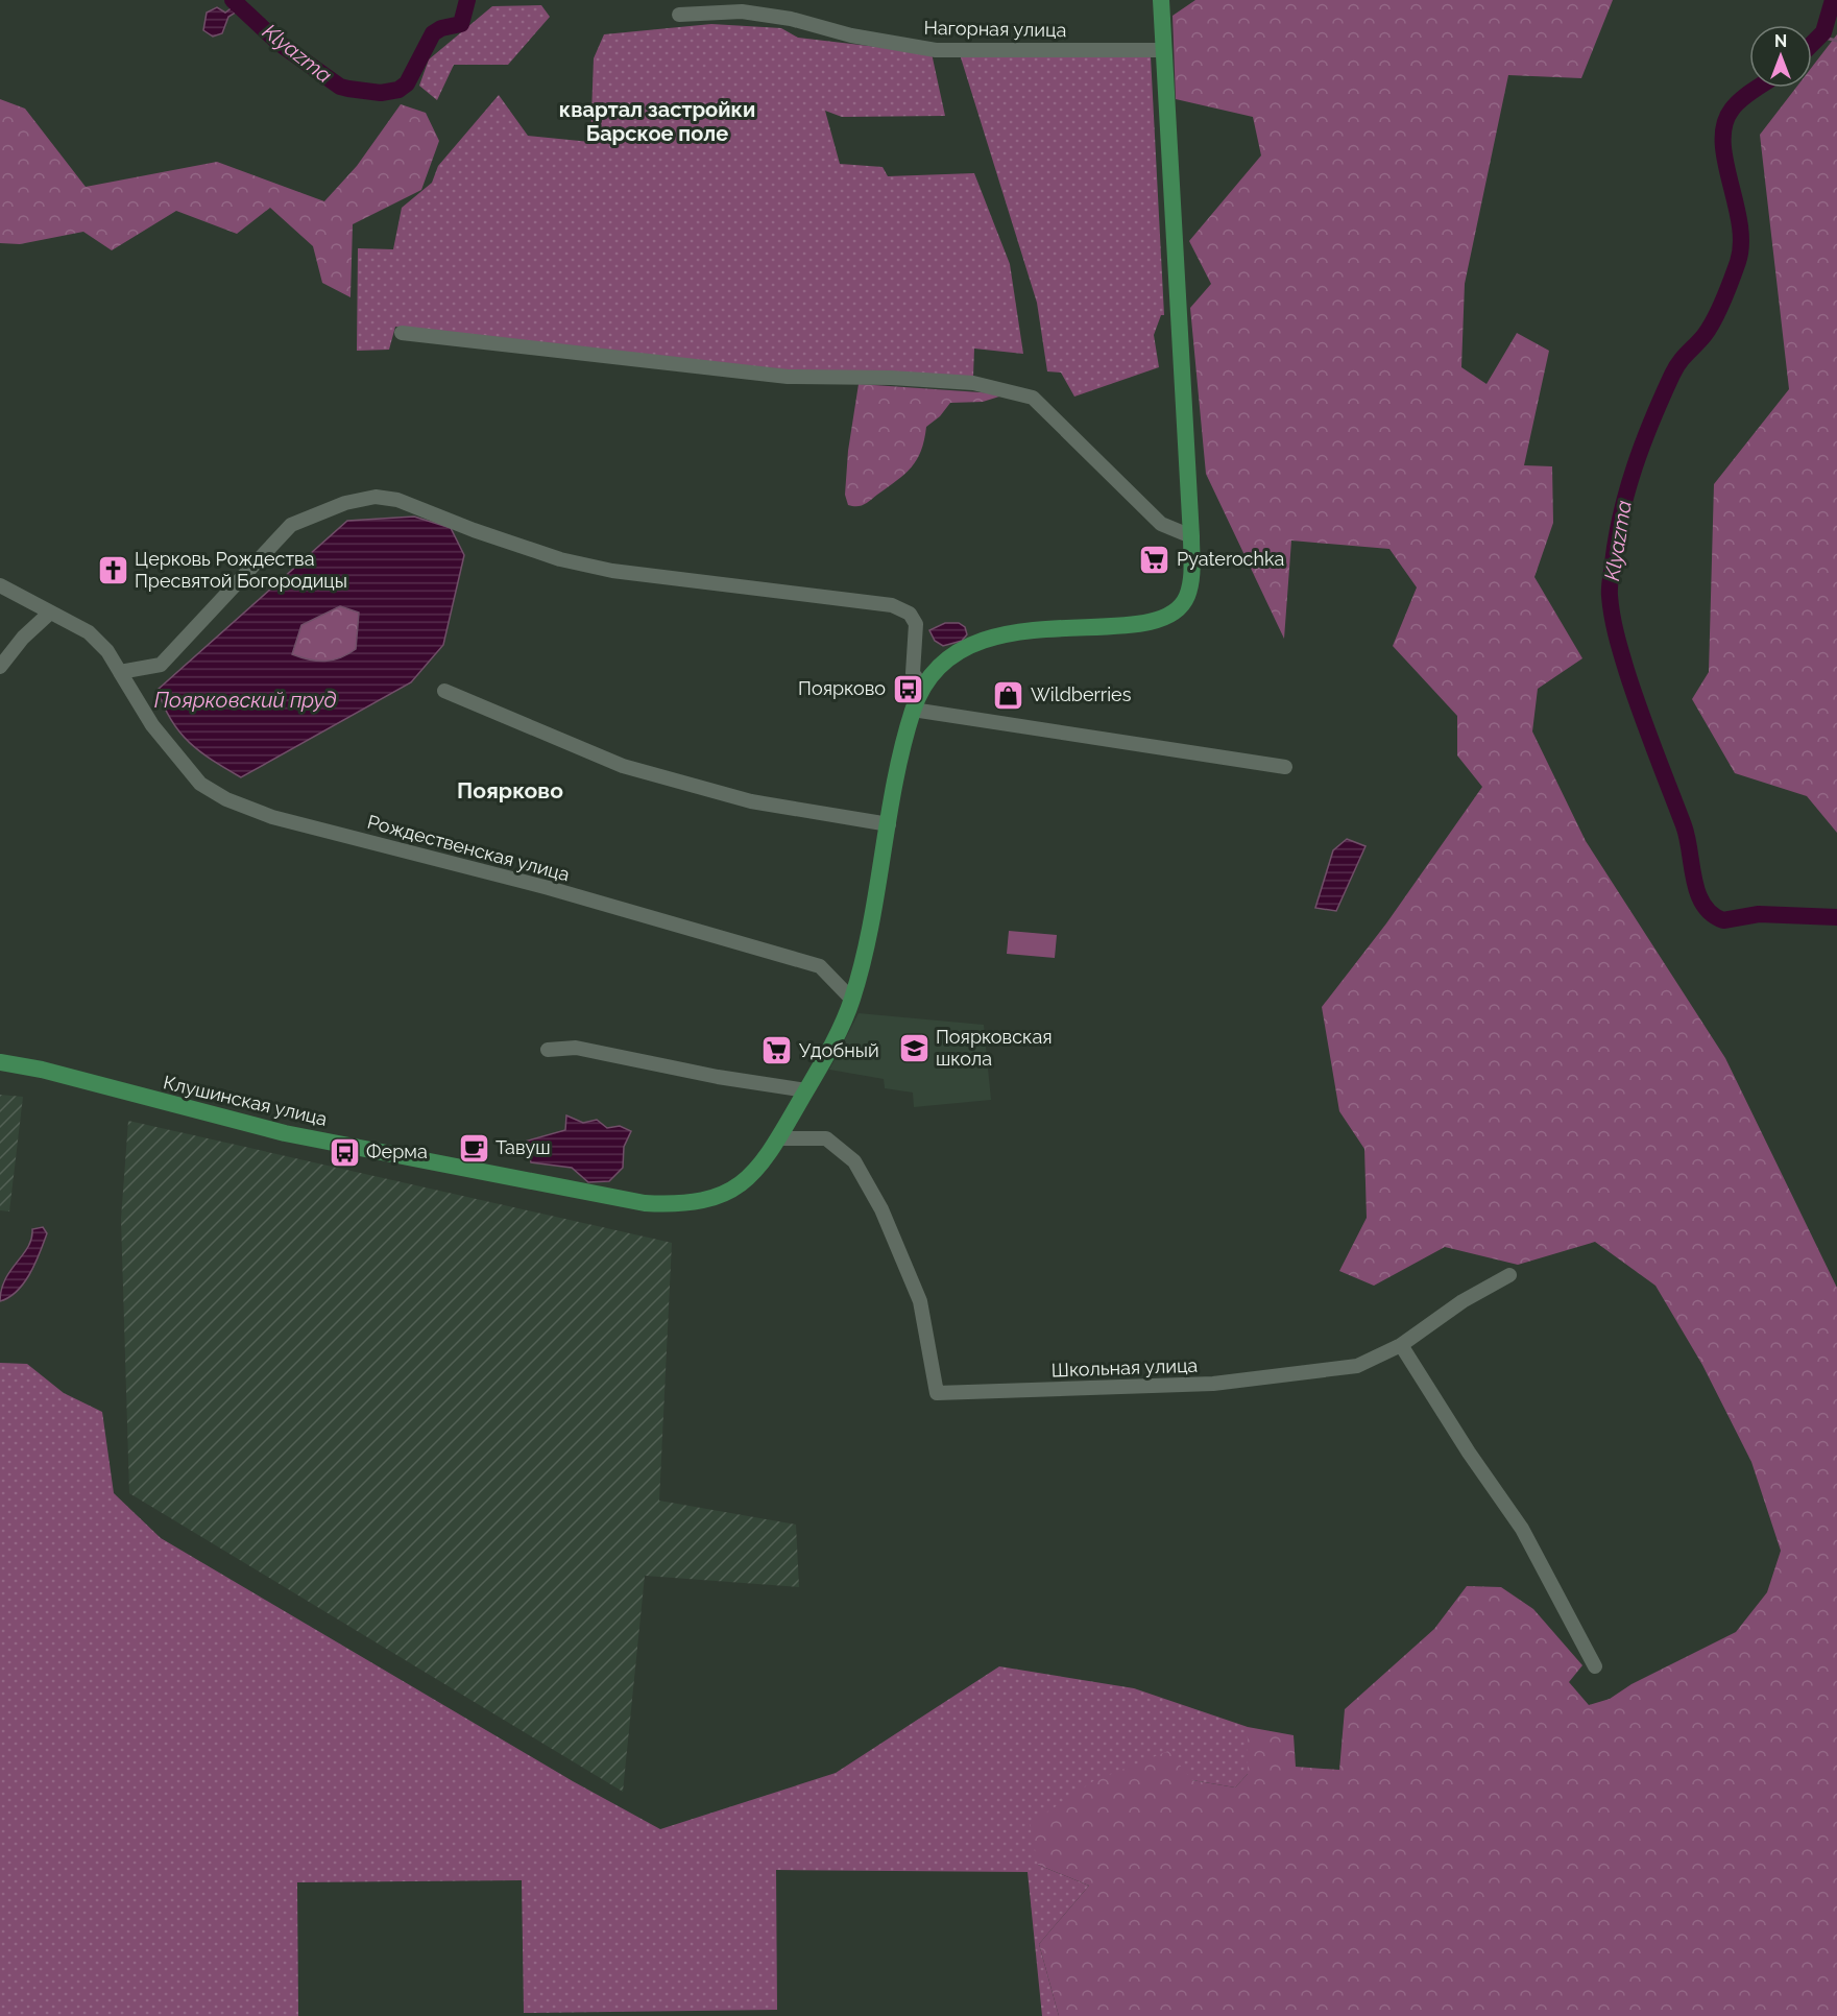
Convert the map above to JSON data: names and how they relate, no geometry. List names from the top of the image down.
{
  "streets": {
    "main road": ["Клушинская улица"],
    "street": ["Нагорная улица", "Рождественская улица", "Школьная улица"]
  },
  "crossings": [
    ["Нагорная улица", "Клушинская улица"],
    ["Рождественская улица", "Клушинская улица"],
    ["Клушинская улица", "Школьная улица"]
  ],
  "districts": ["квартал застройки Барское поле", "Поярково"],
  "water": ["Klyazma", "Поярковский пруд"],
  "places": {
    "supermarket": ["Pyaterochka", "Удобный"],
    "church": ["Церковь Рождества Пресвятой Богородицы"],
    "bus stop": ["Поярково", "Ферма"],
    "shop": ["Wildberries"],
    "school or university": ["Поярковская школа"],
    "cafe": ["Тавуш"]
  },
  "north": "top"
}
